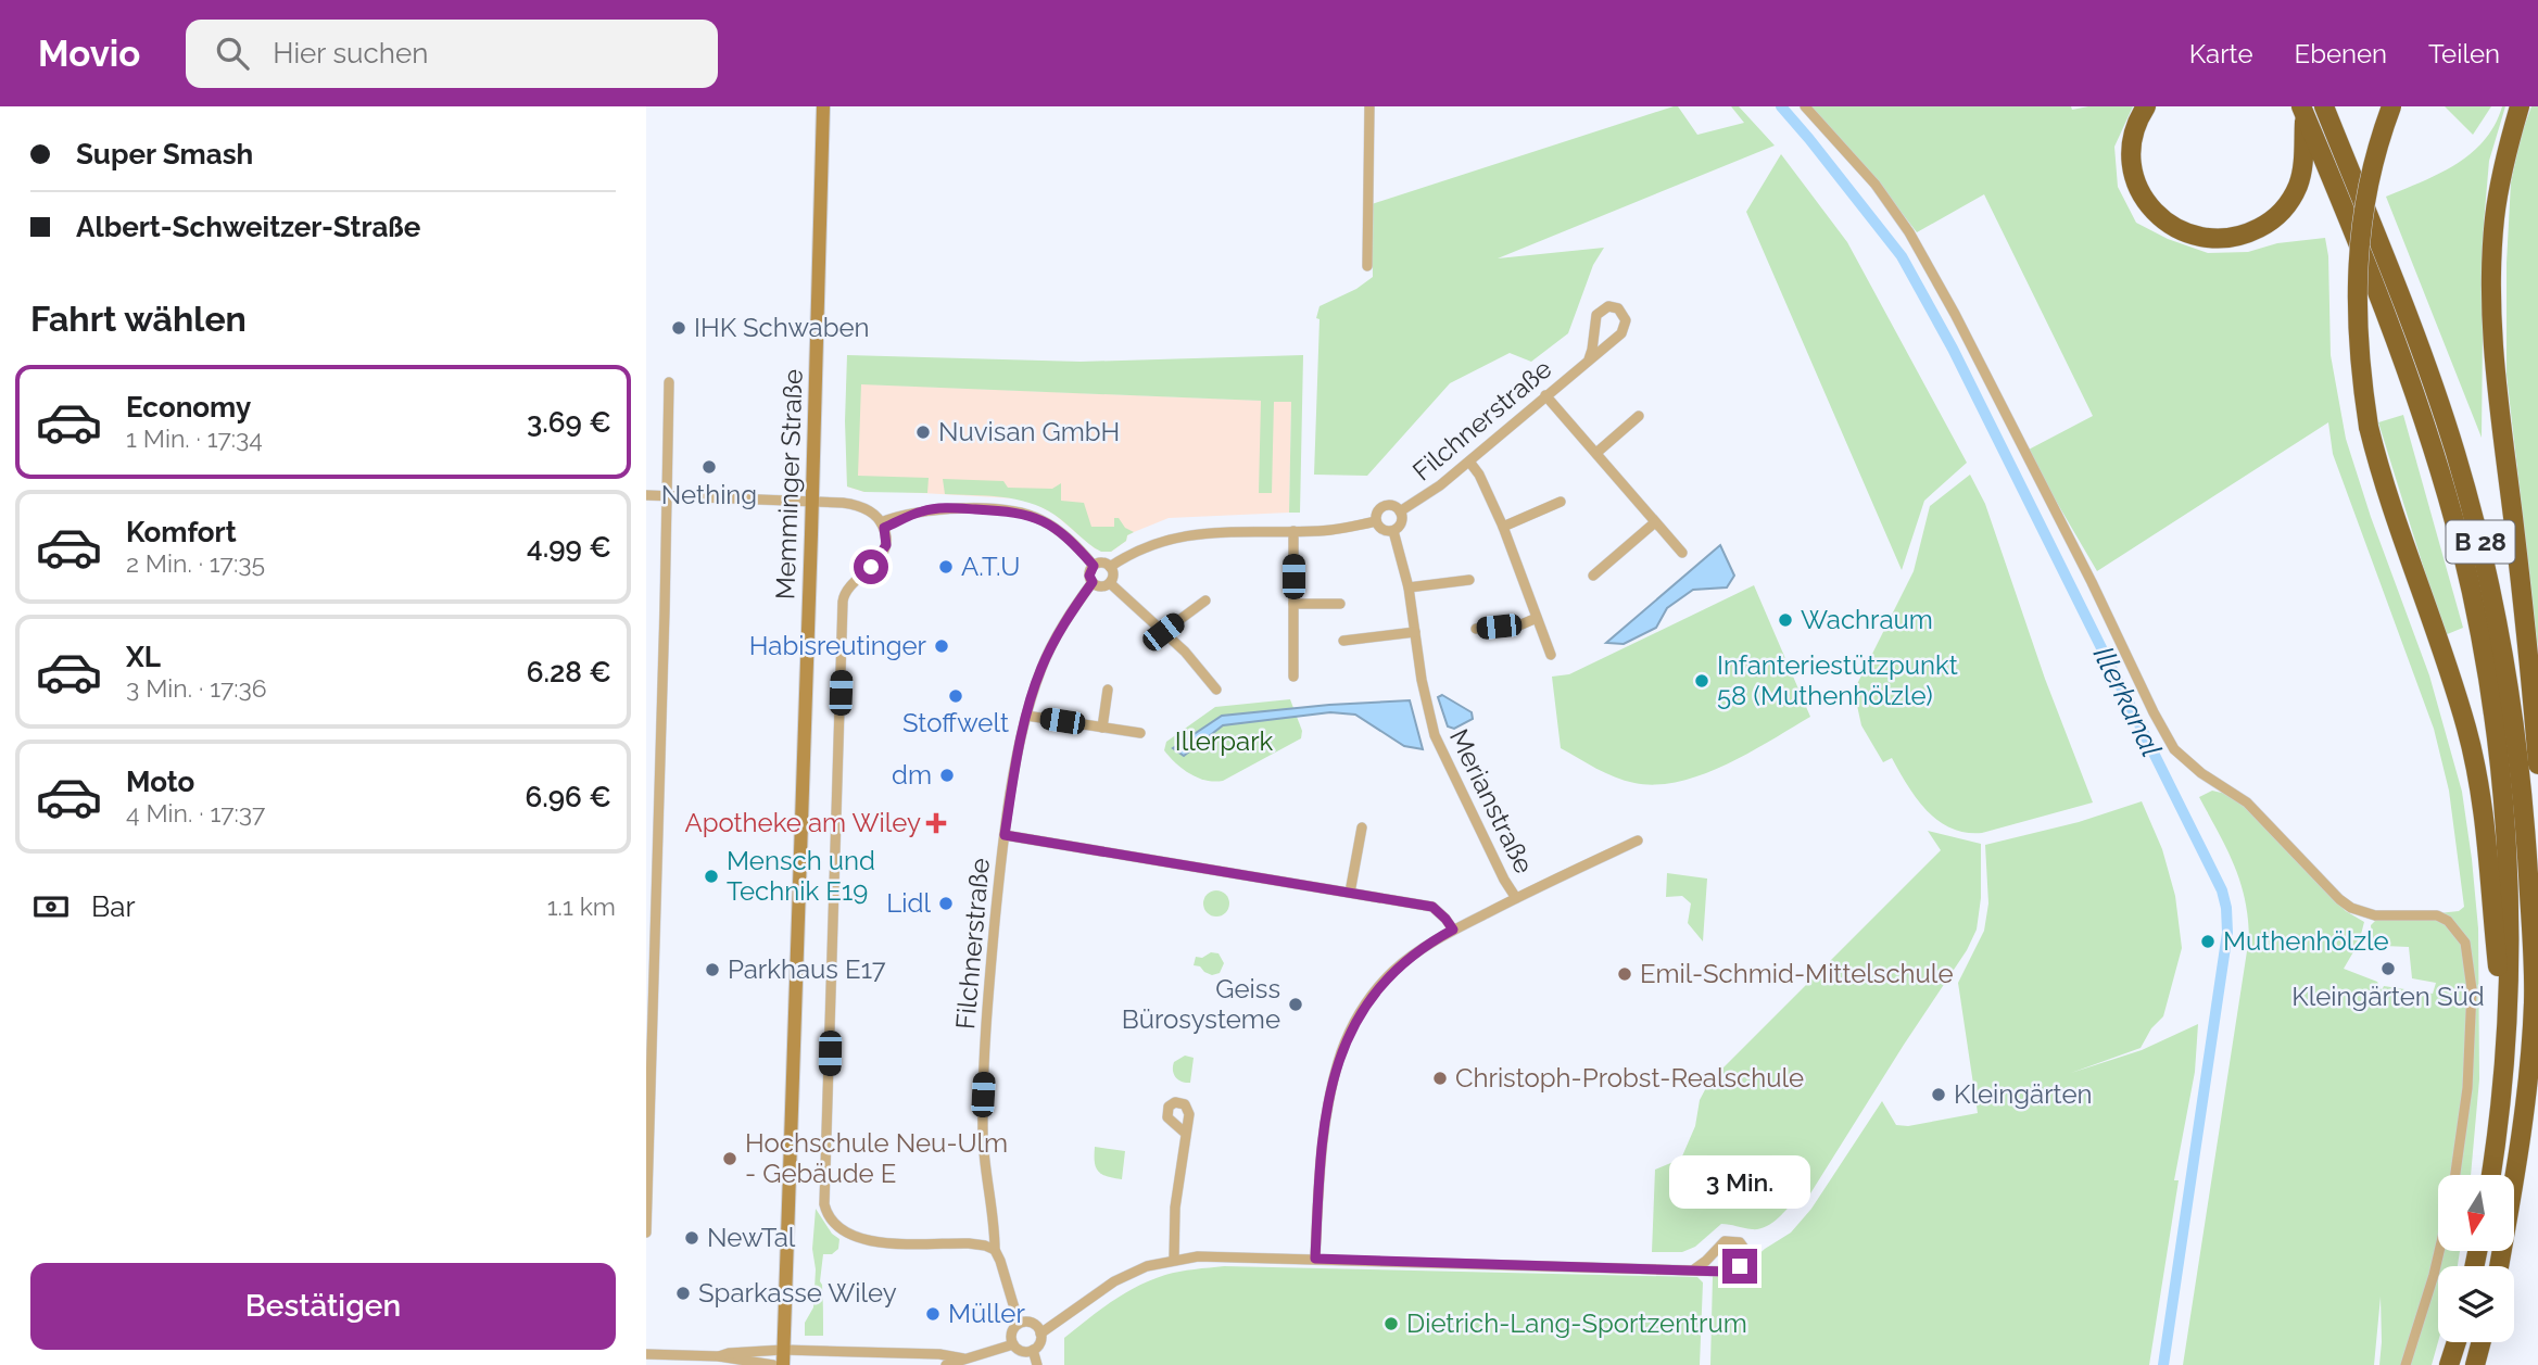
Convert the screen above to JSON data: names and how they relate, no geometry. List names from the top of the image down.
{
  "streets": {
    "highway": ["B 28"],
    "main road": ["Memminger Straße"],
    "street": ["Filchnerstraße", "Merianstraße"]
  },
  "crossings": [
    ["Filchnerstraße", "Merianstraße"]
  ],
  "water": ["Illerkanal"],
  "parks": ["Illerpark"],
  "places": {
    "other": [
      "IHK Schwaben",
      "Nuvisan GmbH",
      "Nething",
      "A.T.U",
      "Wachraum",
      "Habisreutinger",
      "Infanteriestützpunkt 58 (Muthenhölzle)",
      "Stoffwelt",
      "dm",
      "Mensch und Technik E19",
      "Lidl",
      "Muthenhölzle",
      "Kleingärten Süd",
      "Parkhaus E17",
      "Emil-Schmid-Mittelschule",
      "Geiss Bürosysteme",
      "Christoph-Probst-Realschule",
      "Kleingärten",
      "Hochschule Neu-Ulm - Gebäude E",
      "NewTal",
      "Sparkasse Wiley",
      "Müller",
      "Dietrich-Lang-Sportzentrum"
    ],
    "health": ["Apotheke am Wiley"]
  },
  "north": "bottom",
  "page": {
    "header": "Movio",
    "search": "Hier suchen",
    "nav": ["Karte", "Ebenen", "Teilen"],
    "banner": ["Super Smash", "Albert-Schweitzer-Straße"],
    "heading": "Fahrt wählen",
    "list": [
      {
        "name": "Economy",
        "note": "1 Min. · 17:34",
        "value": "3.69 €"
      },
      {
        "name": "Komfort",
        "note": "2 Min. · 17:35",
        "value": "4.99 €"
      },
      {
        "name": "XL",
        "note": "3 Min. · 17:36",
        "value": "6.28 €"
      },
      {
        "name": "Moto",
        "note": "4 Min. · 17:37",
        "value": "6.96 €"
      }
    ],
    "pay": ["Bar", "1.1 km"],
    "bubble": "3 Min.",
    "buttons": "Bestätigen"
  }
}
